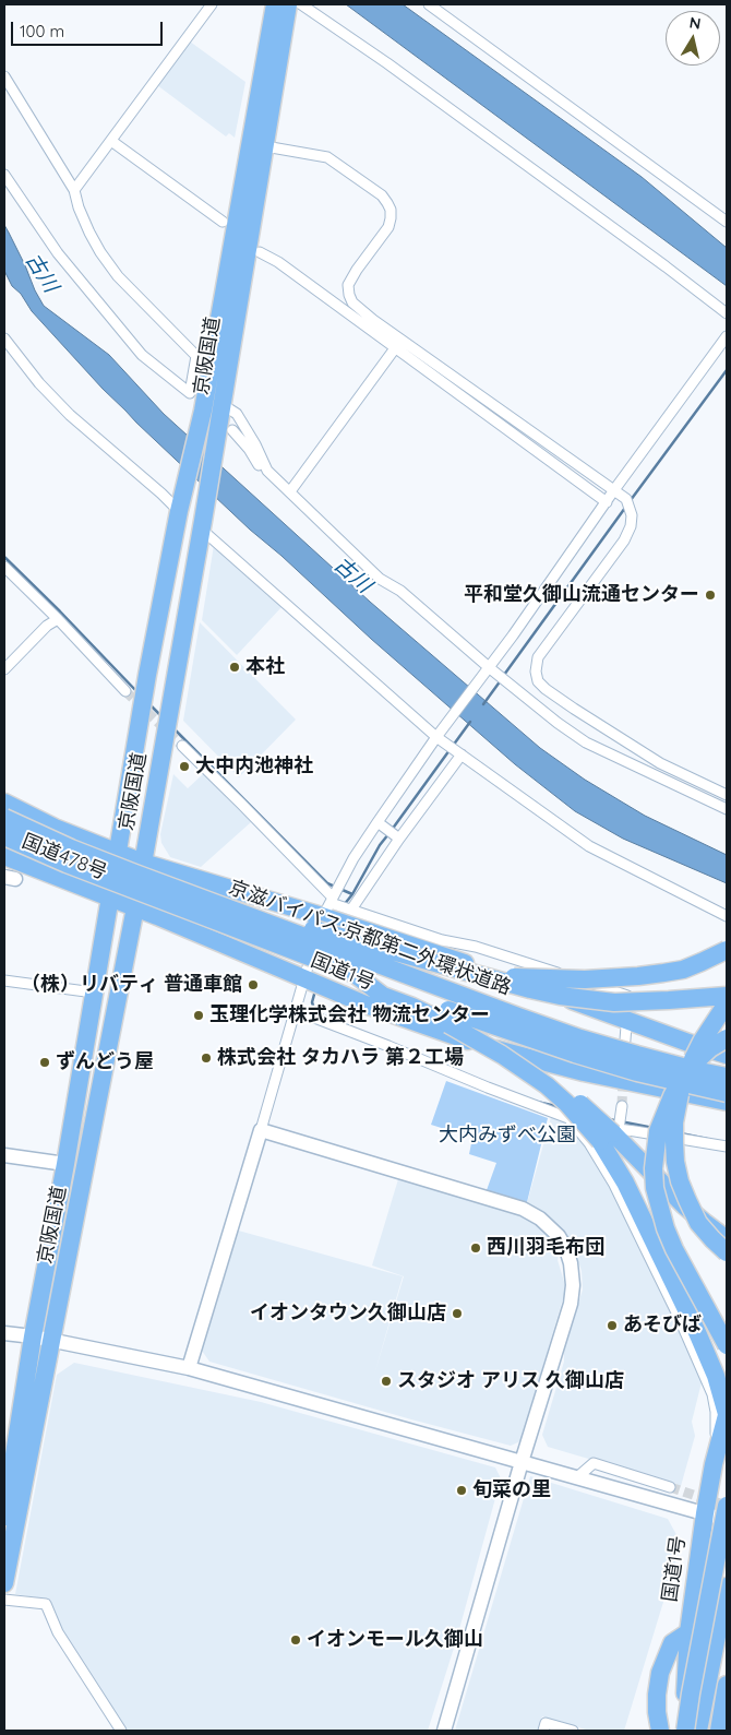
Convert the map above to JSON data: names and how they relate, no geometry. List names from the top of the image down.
{
  "streets": {
    "highway": [
      "京阪国道",
      "国道478号",
      "京滋バイパス;京都第二外環状道路",
      "国道1号"
    ]
  },
  "crossings": [
    ["京阪国道", "国道478号"],
    ["京阪国道", "京滋バイパス;京都第二外環状道路"],
    ["京阪国道", "国道1号"],
    ["国道478号", "国道1号"]
  ],
  "water": ["古川"],
  "parks": ["大内みずべ公園"],
  "places": [
    "平和堂久御山流通センター",
    "本社",
    "大中内池神社",
    "（株）リバティ 普通車館",
    "玉理化学株式会社 物流センター",
    "株式会社 タカハラ 第２工場",
    "ずんどう屋",
    "西川羽毛布団",
    "イオンタウン久御山店",
    "あそびば",
    "スタジオ アリス 久御山店",
    "旬菜の里",
    "イオンモール久御山"
  ],
  "scale_bar": "100 m",
  "north": "top"
}
